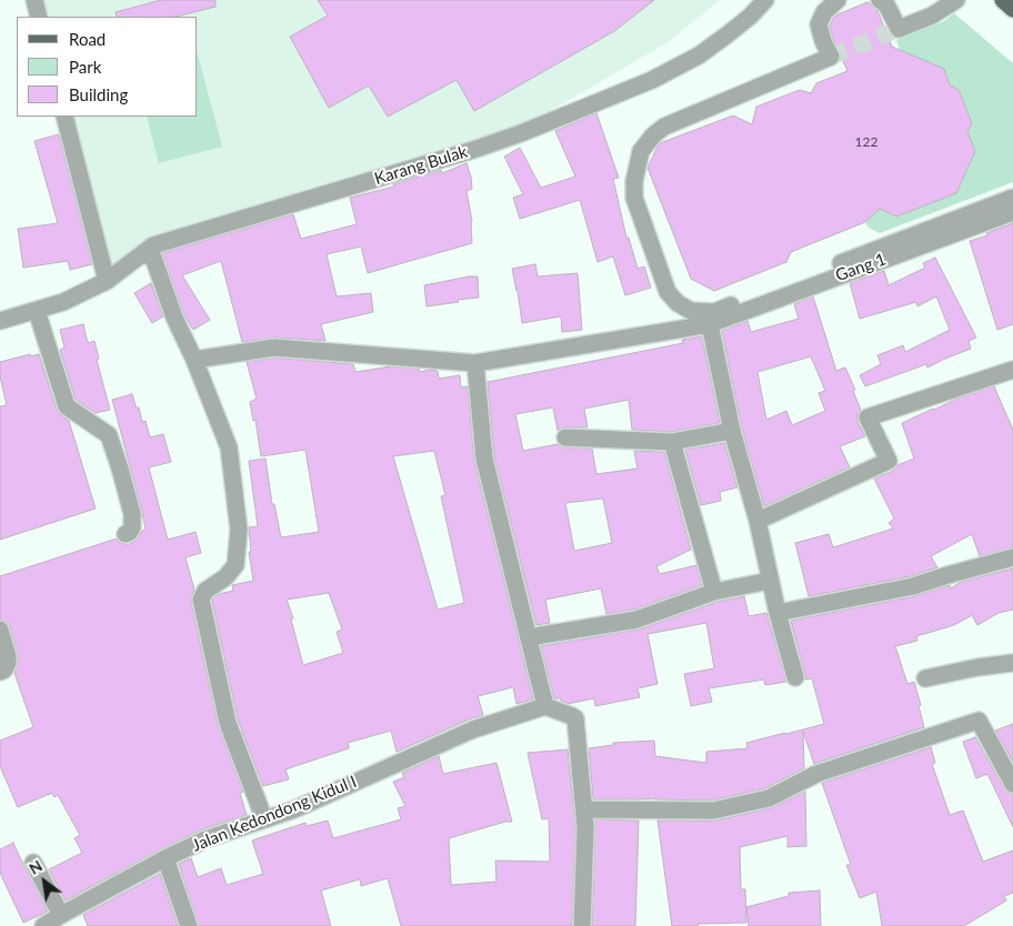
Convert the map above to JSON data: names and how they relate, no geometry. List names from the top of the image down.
{
  "streets": {
    "street": ["Karang Bulak", "Gang 1", "Jalan Kedondong Kidul I"]
  },
  "house_numbers": ["122"],
  "legend": ["Road", "Park", "Building"],
  "north": "top left"
}
